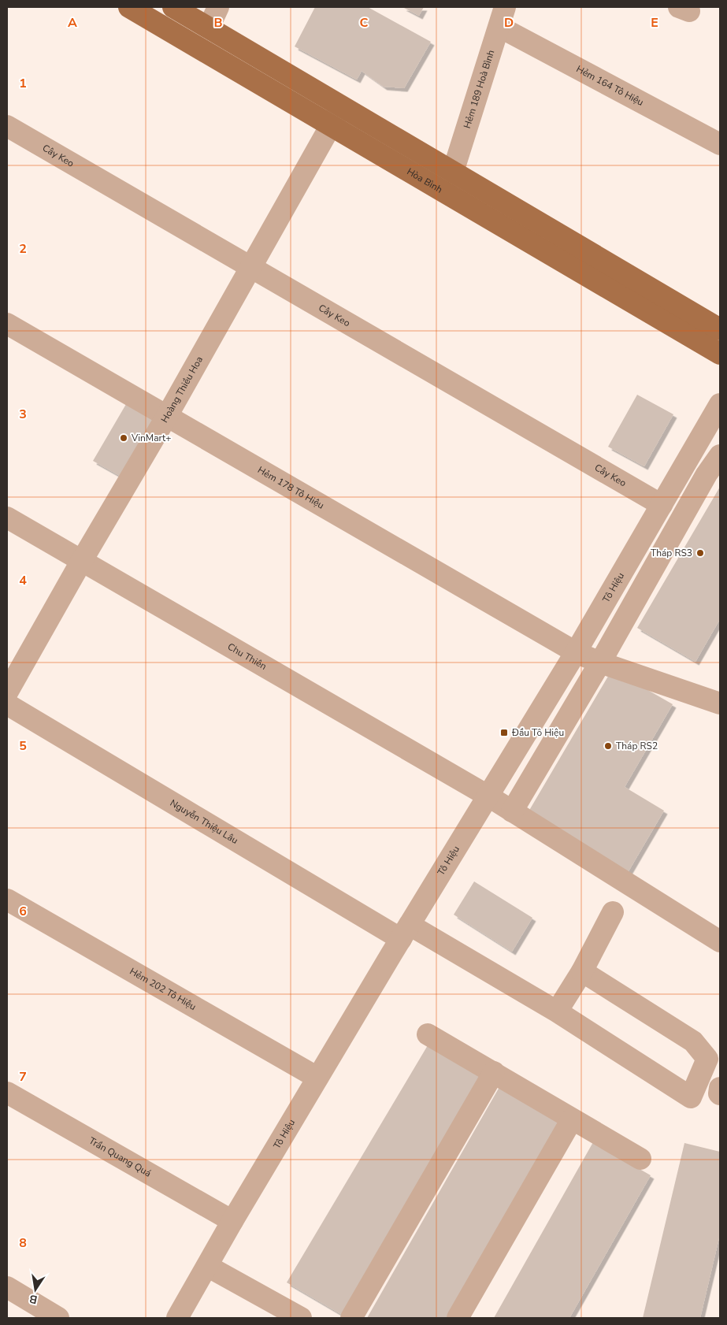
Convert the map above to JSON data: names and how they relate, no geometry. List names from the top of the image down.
{
  "streets": {
    "main road": ["Hòa Bình"],
    "street": [
      "Hẻm 164 Tô Hiệu",
      "Hẻm 189 Hoà Bình",
      "Cây Keo",
      "Hoàng Thiều Hoa",
      "Hẻm 178 Tô Hiệu",
      "Tô Hiệu",
      "Chu Thiên",
      "Nguyễn Thiệu Lâu",
      "Hẻm 202 Tô Hiệu",
      "Trần Quang Quá"
    ]
  },
  "crossings": [
    ["Hẻm 164 Tô Hiệu", "Hẻm 189 Hoà Bình"],
    ["Cây Keo", "Hoàng Thiều Hoa"],
    ["Cây Keo", "Tô Hiệu"],
    ["Hòa Bình", "Hoàng Thiều Hoa"],
    ["Hoàng Thiều Hoa", "Hẻm 178 Tô Hiệu"],
    ["Hoàng Thiều Hoa", "Chu Thiên"],
    ["Hẻm 178 Tô Hiệu", "Tô Hiệu"],
    ["Tô Hiệu", "Chu Thiên"],
    ["Tô Hiệu", "Nguyễn Thiệu Lâu"],
    ["Tô Hiệu", "Hẻm 202 Tô Hiệu"],
    ["Tô Hiệu", "Trần Quang Quá"]
  ],
  "places": {
    "other": ["VinMart+", "Tháp RS3", "Tháp RS2"],
    "transit": ["Đầu Tô Hiệu"]
  },
  "north": "bottom",
  "grid": {
    "columns": [
      "A",
      "B",
      "C",
      "D",
      "E"
    ],
    "rows": [
      "1",
      "2",
      "3",
      "4",
      "5",
      "6",
      "7",
      "8"
    ]
  }
}
